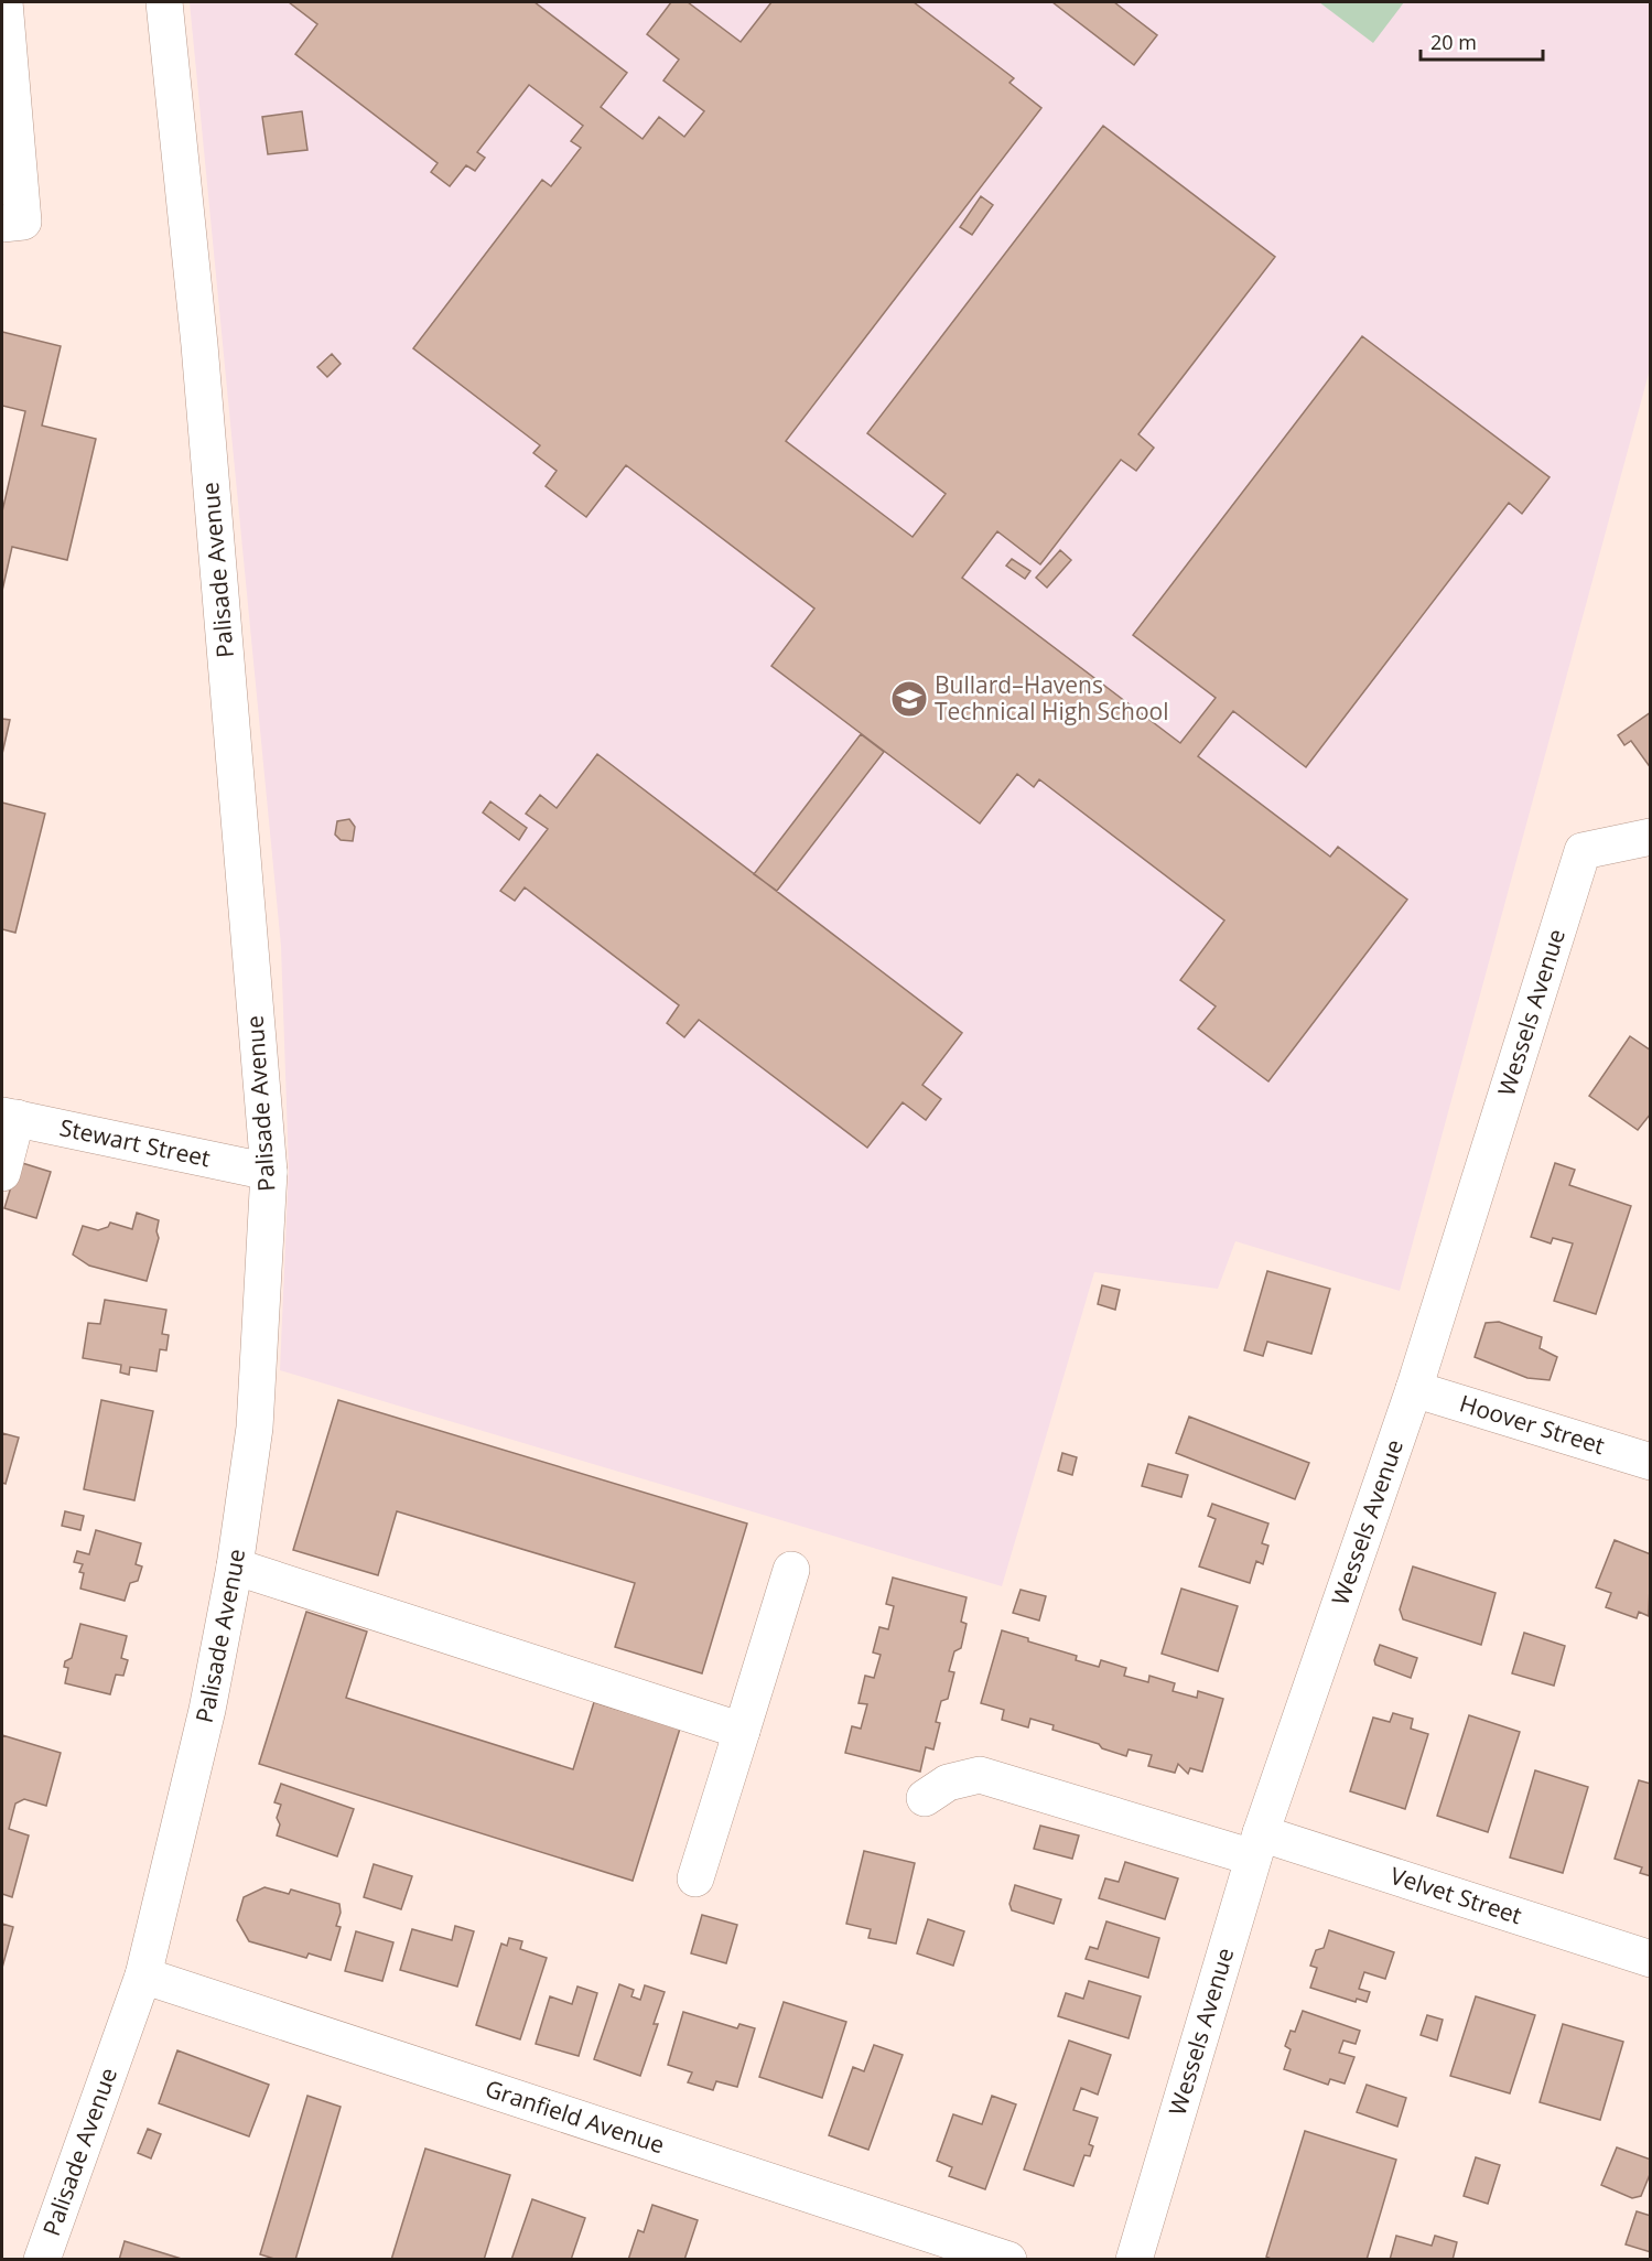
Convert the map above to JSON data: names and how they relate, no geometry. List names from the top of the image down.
{
  "streets": {
    "street": [
      "Palisade Avenue",
      "Wessels Avenue",
      "Stewart Street",
      "Hoover Street",
      "Velvet Street",
      "Granfield Avenue"
    ]
  },
  "crossings": [
    ["Palisade Avenue", "Stewart Street"],
    ["Palisade Avenue", "Granfield Avenue"],
    ["Wessels Avenue", "Hoover Street"],
    ["Wessels Avenue", "Velvet Street"]
  ],
  "places": {
    "school or university": ["Bullard–Havens Technical High School"]
  },
  "scale_bar": "20 m"
}
